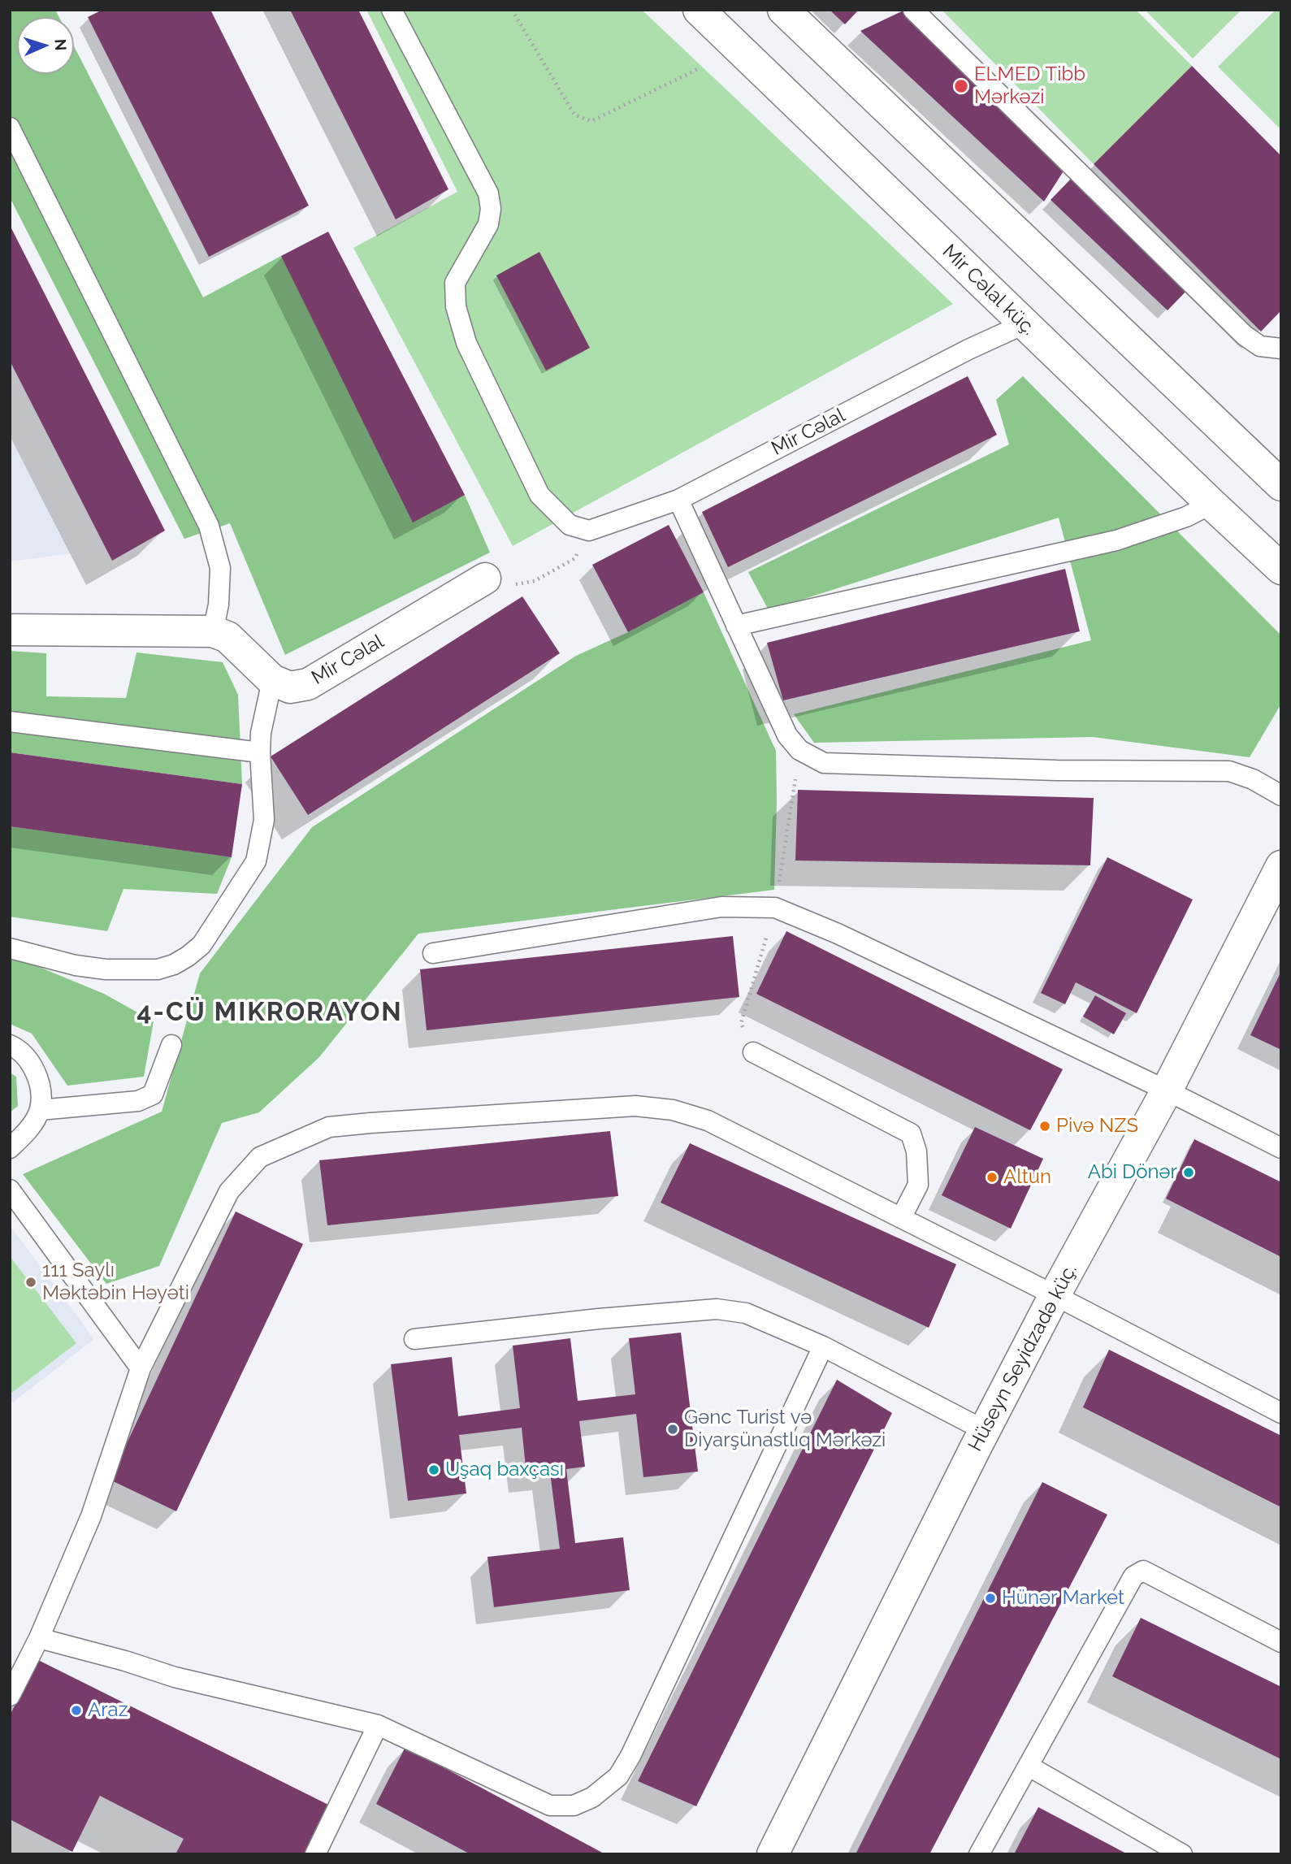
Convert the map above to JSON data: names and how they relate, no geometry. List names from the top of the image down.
{
  "streets": {
    "street": ["Mir Cəlal küç.", "Mir Cəlal", "Hüseyn Seyidzadə küç."]
  },
  "crossings": [
    ["Mir Cəlal küç.", "Mir Cəlal"]
  ],
  "districts": ["4-CÜ MIKRORAYON"],
  "places": [
    "ELMED Tibb Mərkəzi",
    "Pivə NZS",
    "Abi Dönər",
    "Altun",
    "111 Saylı Məktəbin Həyəti",
    "Gənc Turist və Diyarşünastlıq Mərkəzi",
    "Uşaq baxçası",
    "Hünər Market",
    "Araz"
  ],
  "north": "right"
}
